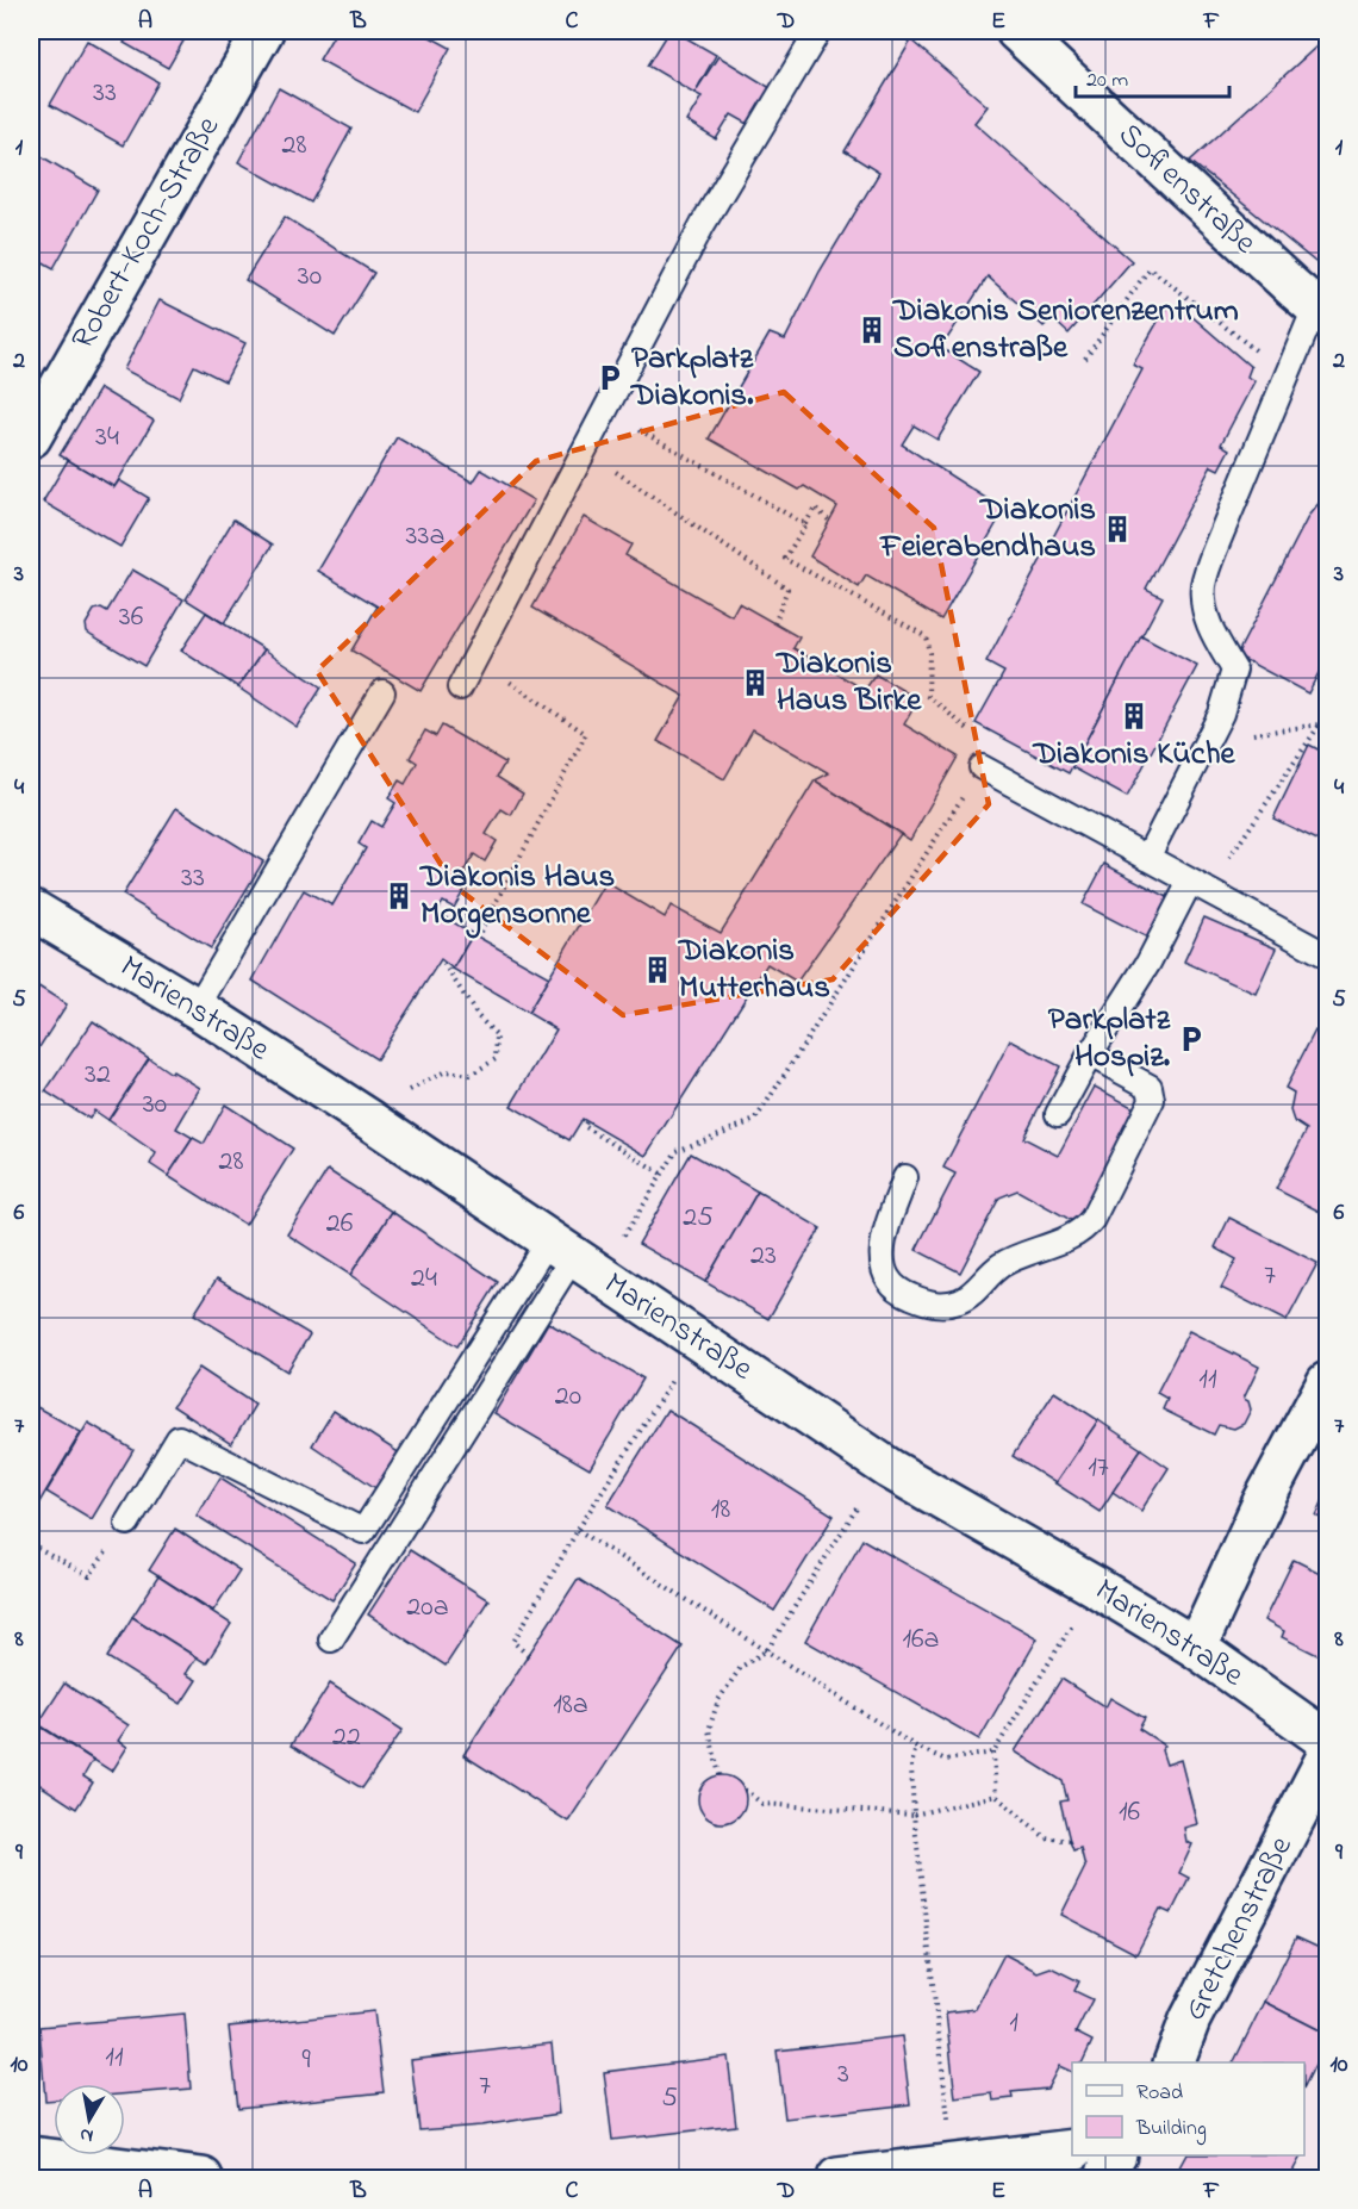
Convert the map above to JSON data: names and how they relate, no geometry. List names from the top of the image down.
{
  "streets": {
    "street": [
      "Sofienstraße",
      "Robert-Koch-Straße",
      "Marienstraße",
      "Gretchenstraße"
    ]
  },
  "places": {
    "building": [
      "Diakonis Seniorenzentrum Sofienstraße",
      "Diakonis Feierabendhaus",
      "Diakonis Haus Birke",
      "Diakonis Küche",
      "Diakonis Haus Morgensonne",
      "Diakonis Mutterhaus"
    ],
    "parking": ["Parkplatz Diakonis.", "Parkplatz Hospiz."]
  },
  "house_numbers": [
    "33",
    "28",
    "30",
    "34",
    "33a",
    "36",
    "33",
    "32",
    "30",
    "28",
    "25",
    "26",
    "23",
    "7",
    "24",
    "11",
    "20",
    "17",
    "18",
    "20a",
    "16a",
    "18a",
    "22",
    "16",
    "1",
    "11",
    "9",
    "3",
    "7",
    "5"
  ],
  "legend": ["Road", "Building"],
  "scale_bar": "20 m",
  "north": "bottom",
  "grid": {
    "columns": [
      "A",
      "B",
      "C",
      "D",
      "E",
      "F"
    ],
    "rows": [
      "1",
      "2",
      "3",
      "4",
      "5",
      "6",
      "7",
      "8",
      "9",
      "10"
    ]
  }
}
